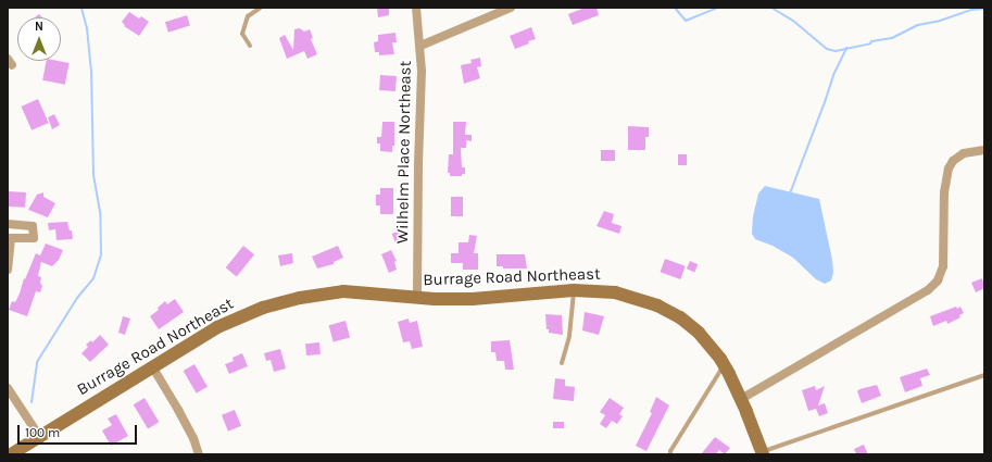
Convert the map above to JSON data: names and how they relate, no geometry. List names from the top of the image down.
{
  "streets": {
    "street": ["Wilhelm Place Northeast", "Burrage Road Northeast"]
  },
  "crossings": [
    ["Wilhelm Place Northeast", "Burrage Road Northeast"]
  ],
  "scale_bar": "100 m",
  "north": "top"
}
